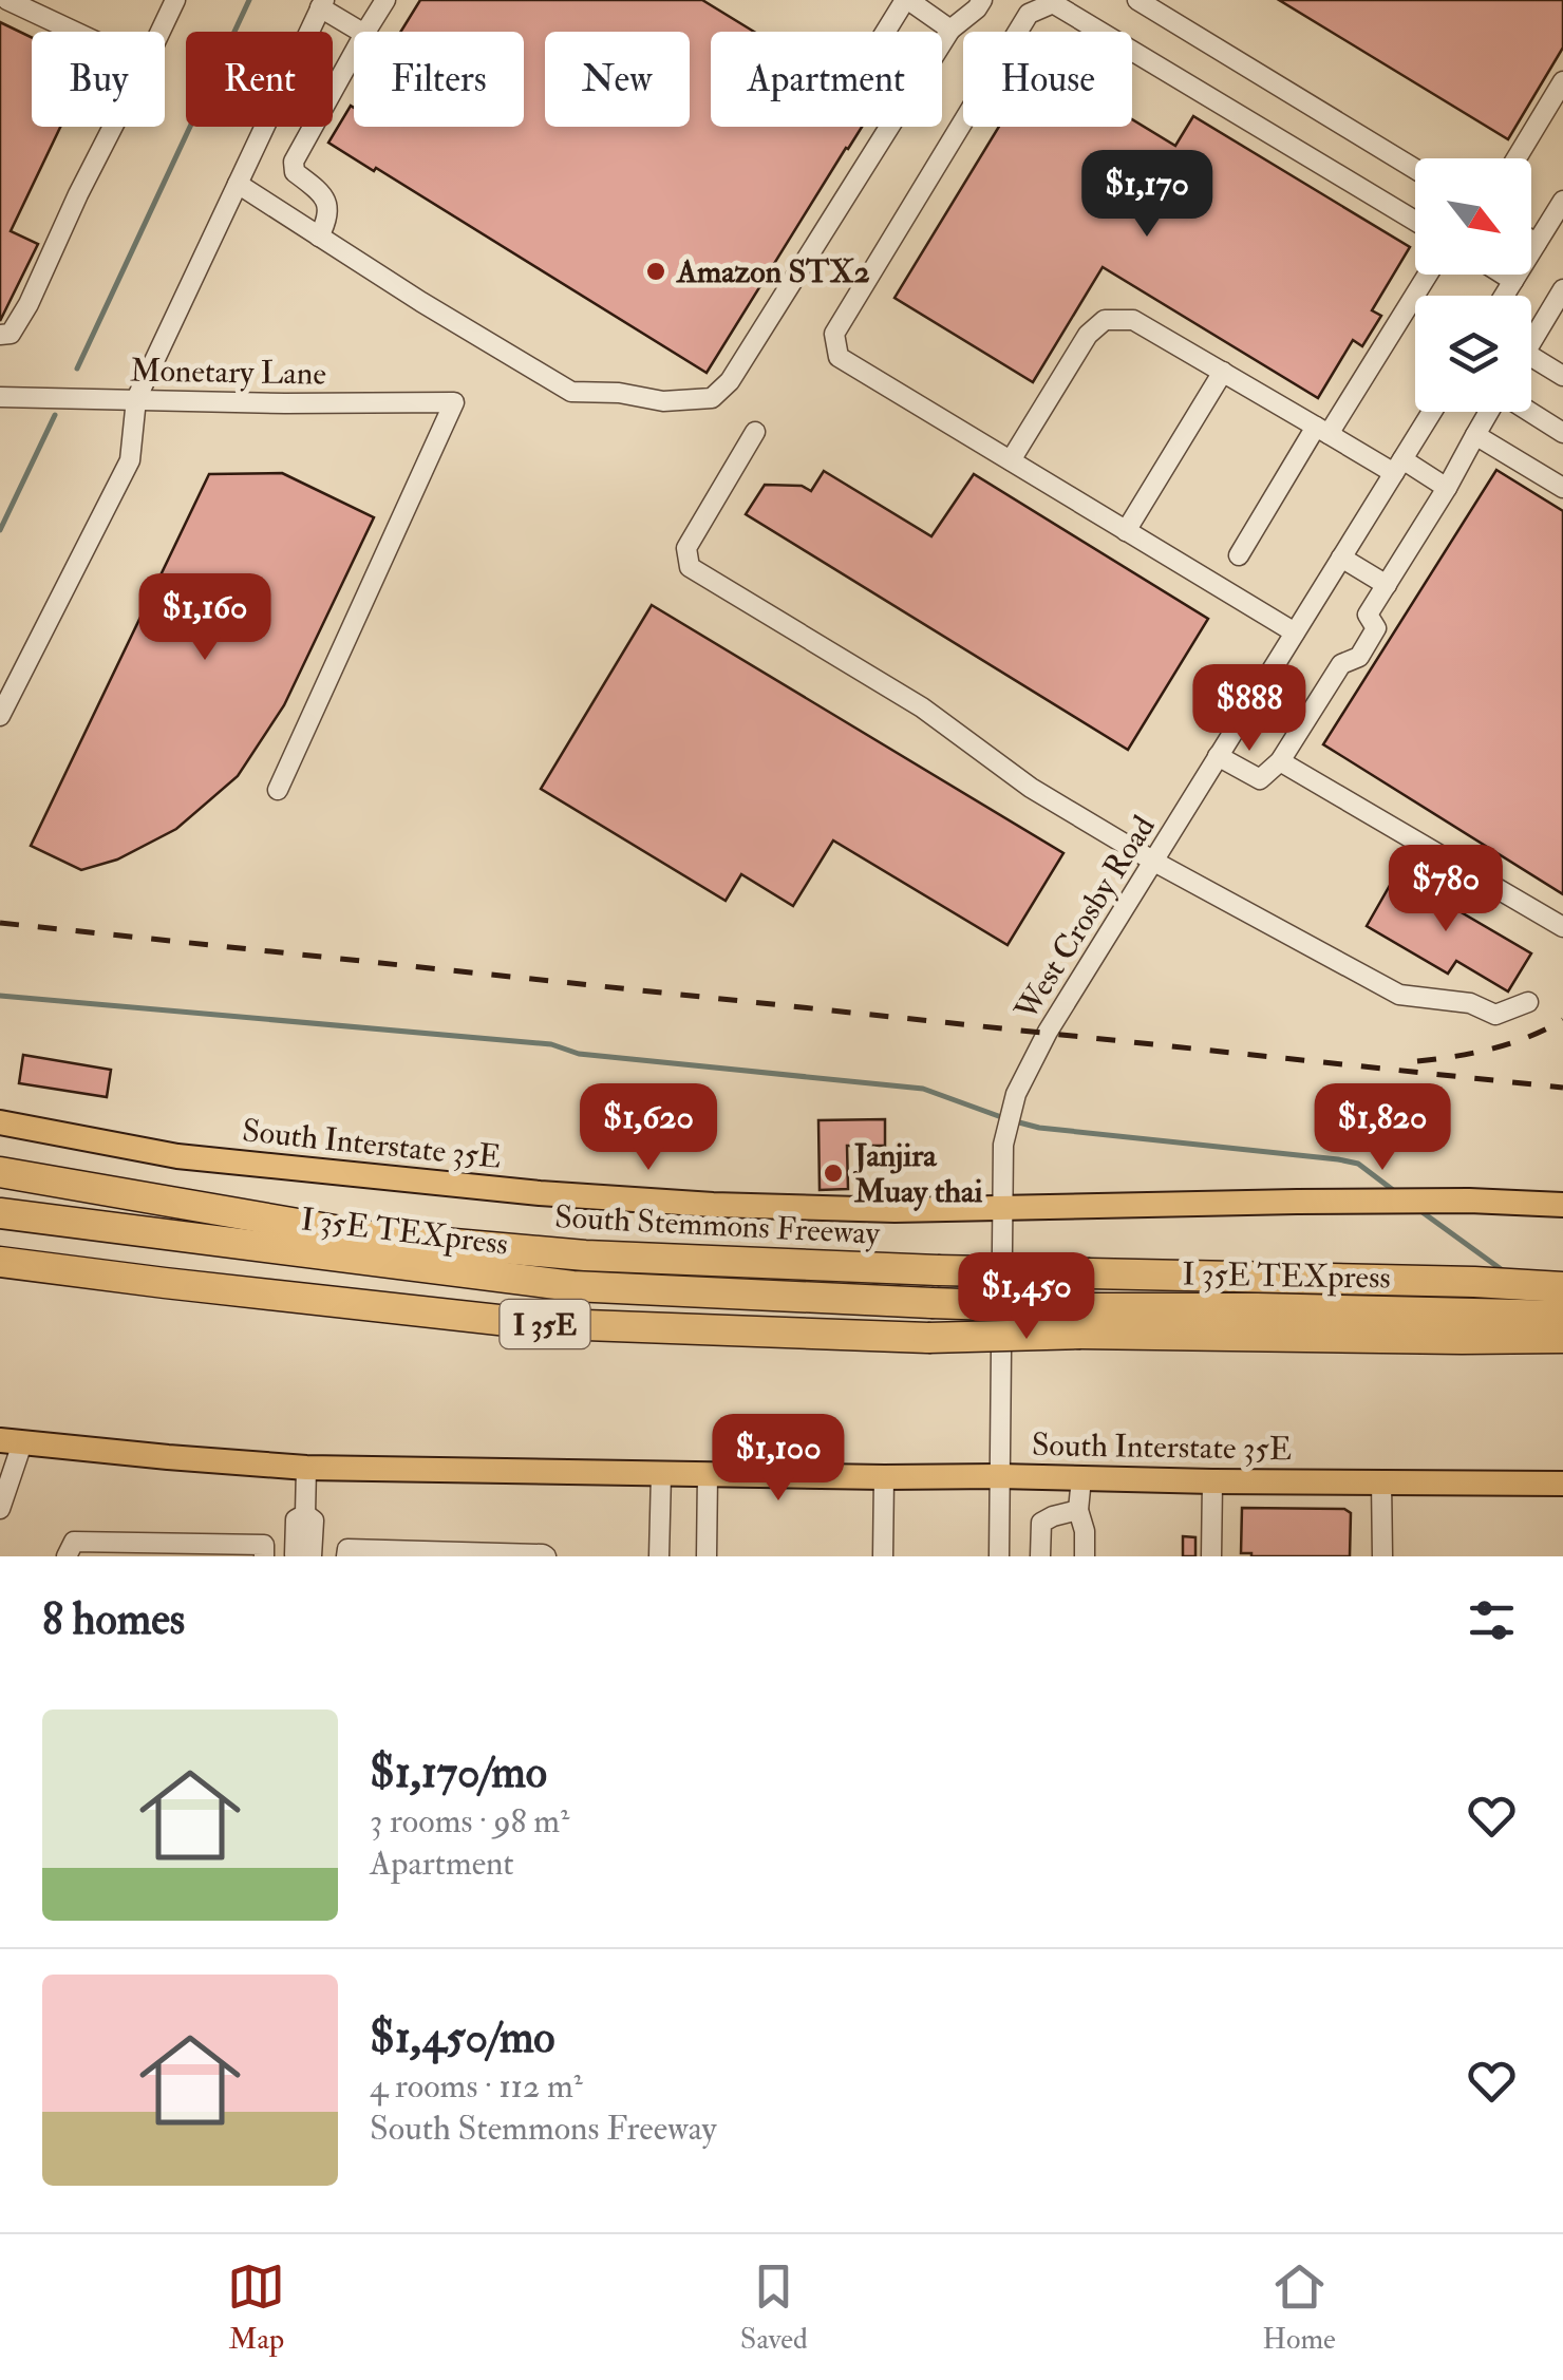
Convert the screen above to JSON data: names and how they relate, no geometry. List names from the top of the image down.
{
  "streets": {
    "highway": ["South Stemmons Freeway", "I 35E TEXpress", "I 35E"],
    "main road": ["South Interstate 35E"],
    "street": ["Monetary Lane", "West Crosby Road"]
  },
  "crossings": [
    ["West Crosby Road", "South Interstate 35E"],
    ["South Stemmons Freeway", "I 35E TEXpress"],
    ["South Stemmons Freeway", "I 35E"],
    ["I 35E TEXpress", "I 35E"]
  ],
  "places": ["Amazon STX2", "Janjira Muay thai"],
  "north": "bottom right",
  "page": {
    "chip": [
      "Buy",
      "Rent",
      "Filters",
      "New",
      "Apartment",
      "House"
    ],
    "price": [
      "$1,170",
      "$1,160",
      "$888",
      "$780",
      "$1,620",
      "$1,820",
      "$1,450",
      "$1,100"
    ],
    "heading": "8 homes",
    "list": [
      {
        "name": "$1,170/mo",
        "note": "3 rooms · 98 m² · Apartment"
      },
      {
        "name": "$1,450/mo",
        "note": "4 rooms · 112 m² · South Stemmons Freeway"
      }
    ],
    "tabs": ["Map", "Saved", "Home"]
  }
}
